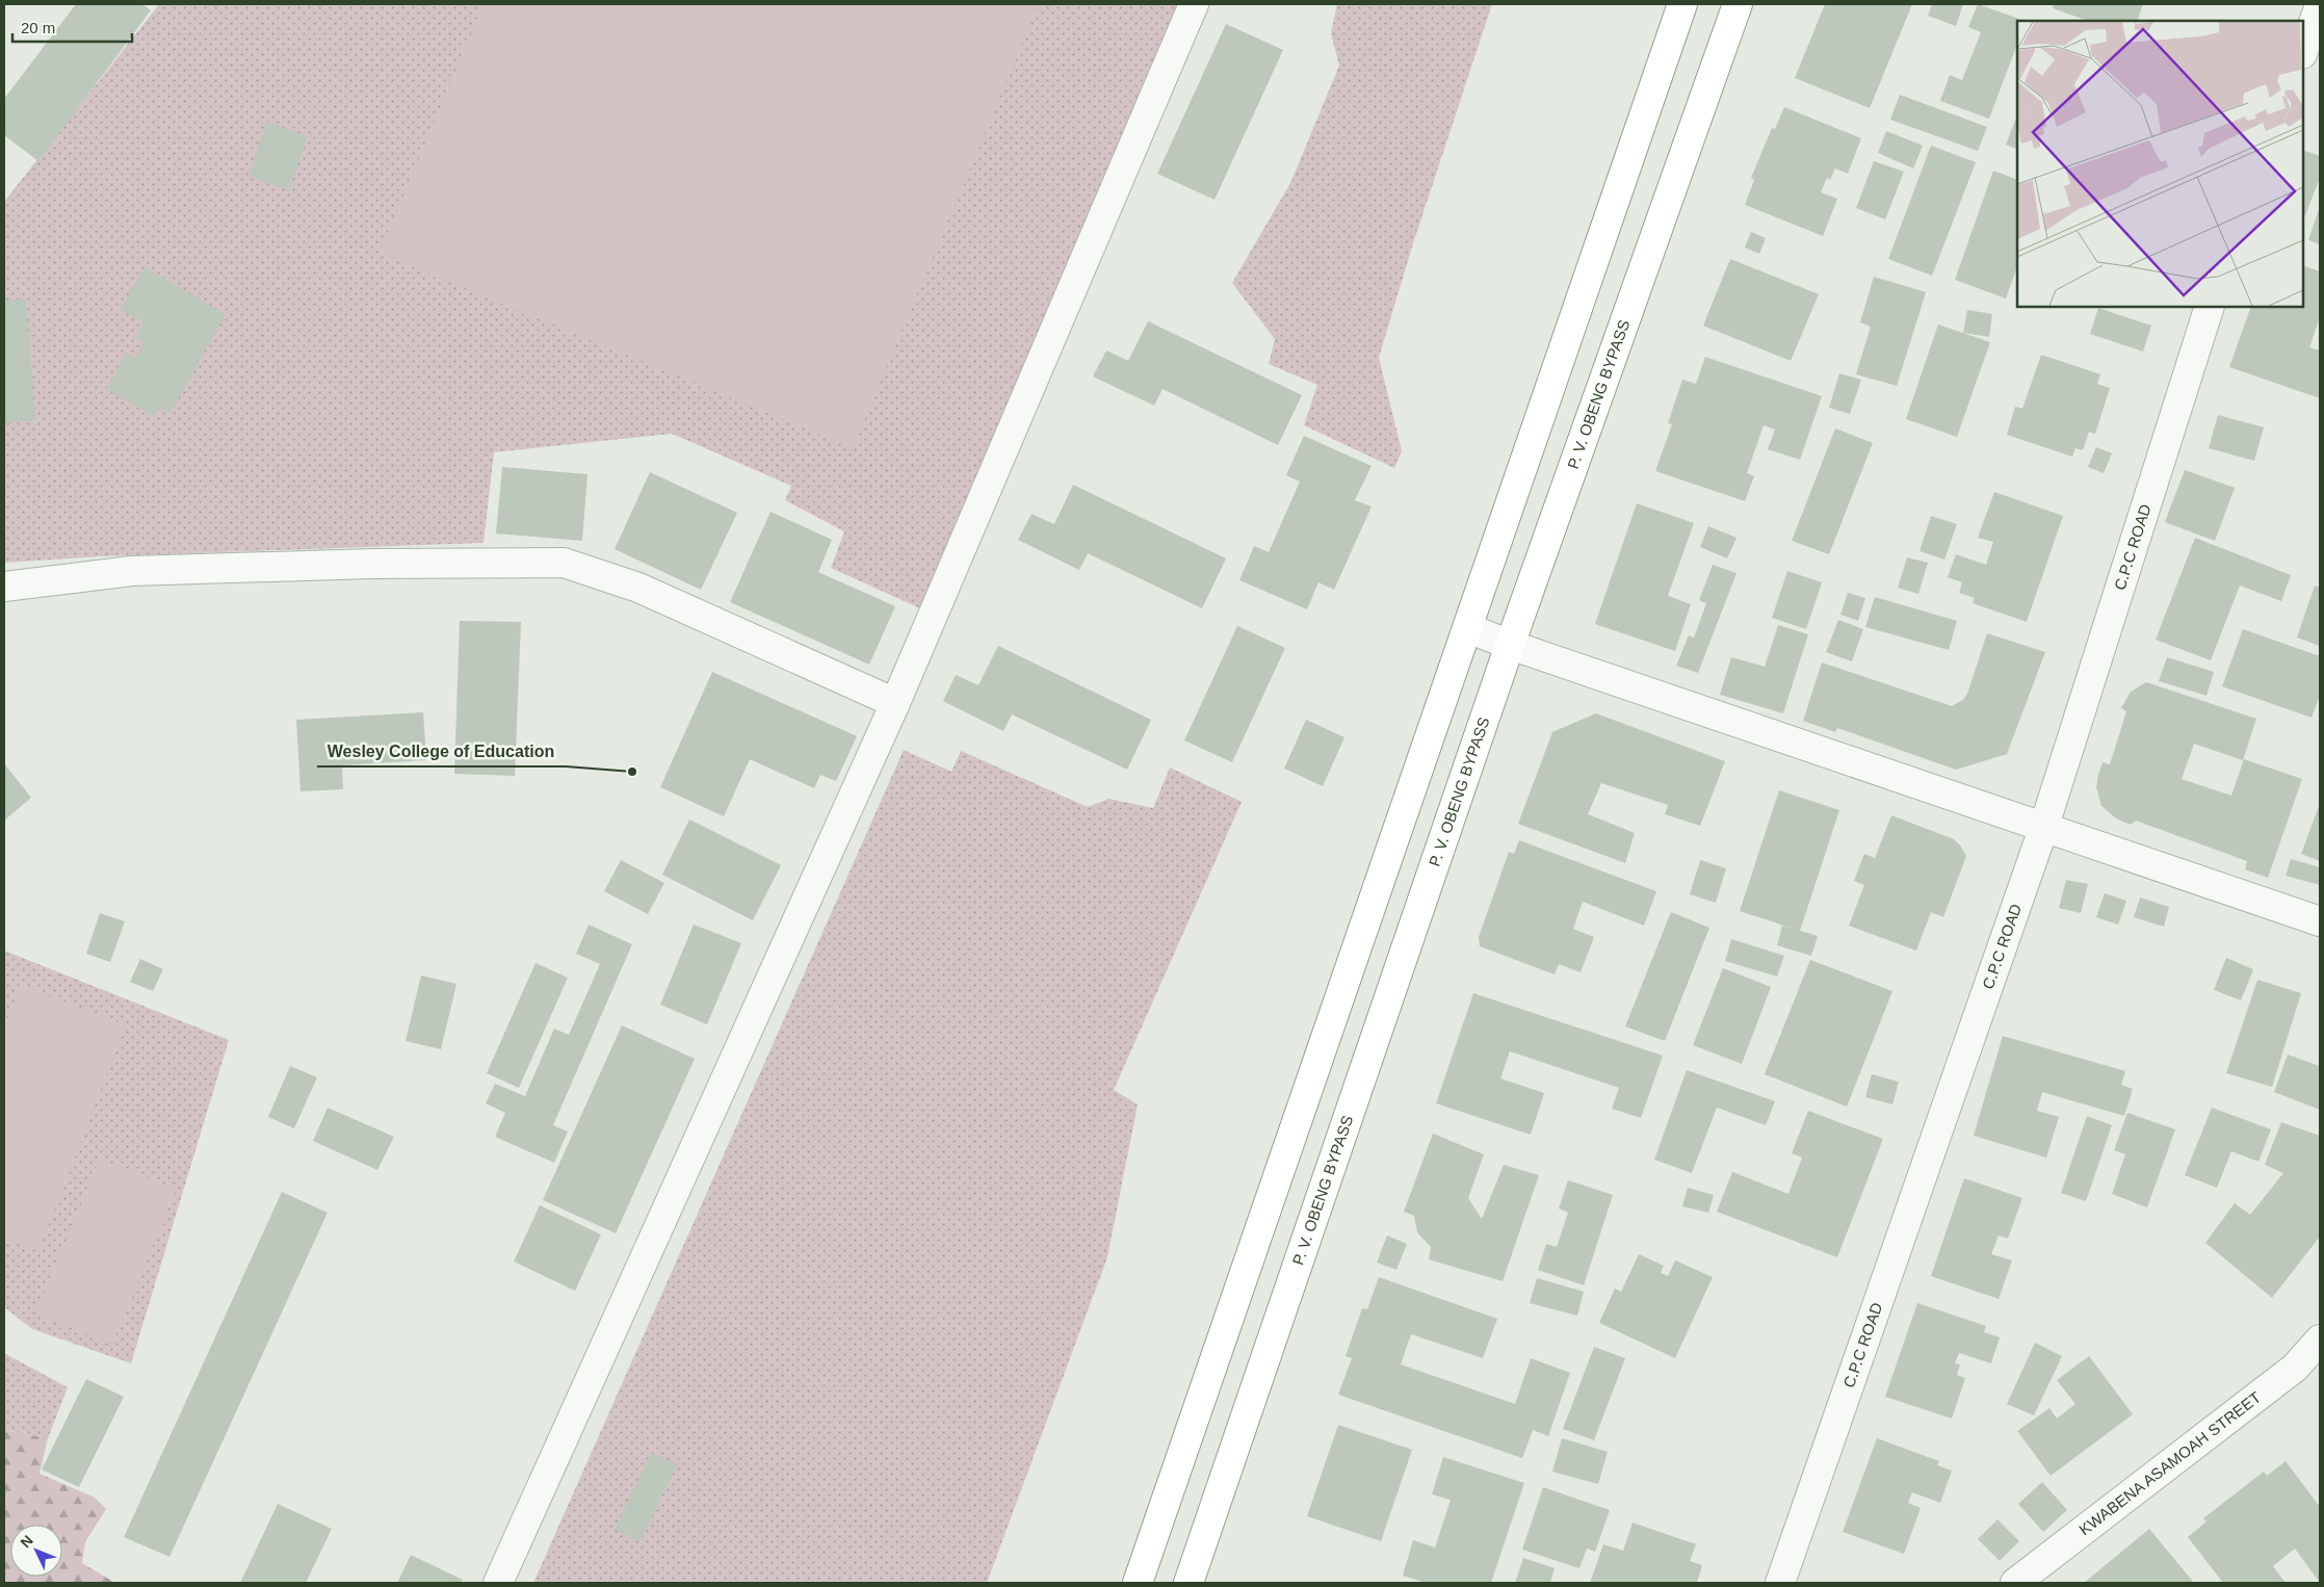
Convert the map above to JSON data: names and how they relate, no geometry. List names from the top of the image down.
{
  "streets": {
    "highway": ["P. V. OBENG BYPASS"],
    "street": ["C.P.C ROAD", "KWABENA ASAMOAH STREET"]
  },
  "places": ["Wesley College of Education"],
  "scale_bar": "20 m",
  "north": "top left"
}
